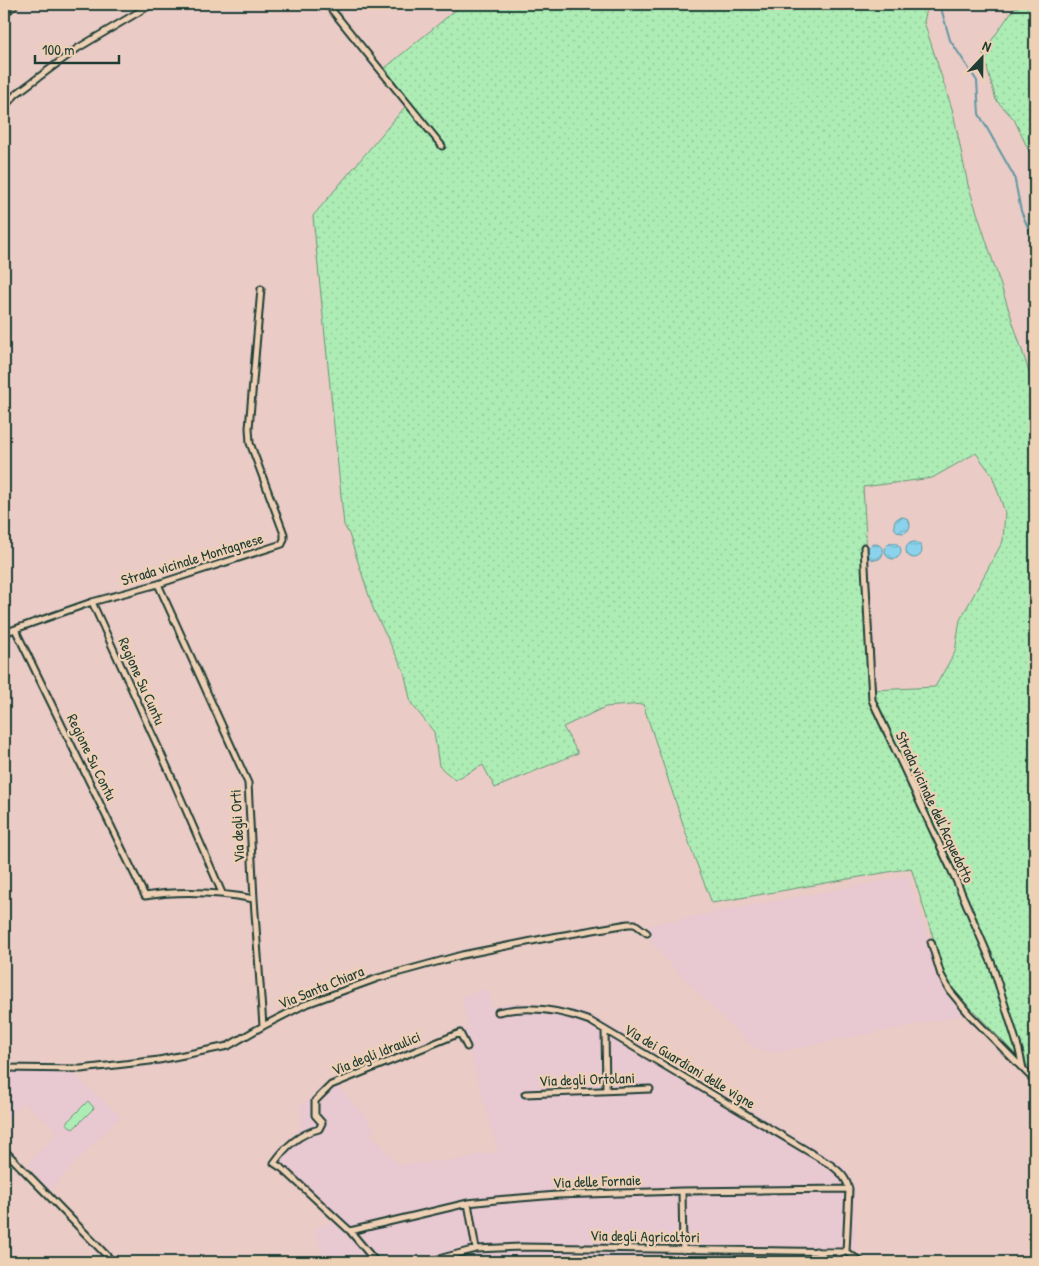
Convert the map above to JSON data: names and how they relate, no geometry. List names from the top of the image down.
{
  "streets": {
    "street": [
      "Strada vicinale Montagnese",
      "Regione Su Cuntu",
      "Regione Su Contu",
      "Strada vicinale dell'Acquedotto",
      "Via degli Orti",
      "Via Santa Chiara",
      "Via degli Idraulici",
      "Via dei Guardiani delle vigne",
      "Via degli Ortolani",
      "Via delle Fornaie",
      "Via degli Agricoltori"
    ]
  },
  "crossings": [
    ["Strada vicinale Montagnese", "Regione Su Cuntu"],
    ["Strada vicinale Montagnese", "Regione Su Contu"],
    ["Strada vicinale Montagnese", "Via degli Orti"],
    ["Regione Su Cuntu", "Regione Su Contu"],
    ["Via degli Orti", "Via Santa Chiara"],
    ["Via degli Idraulici", "Via delle Fornaie"],
    ["Via dei Guardiani delle vigne", "Via delle Fornaie"]
  ],
  "scale_bar": "100 m",
  "north": "top"
}
